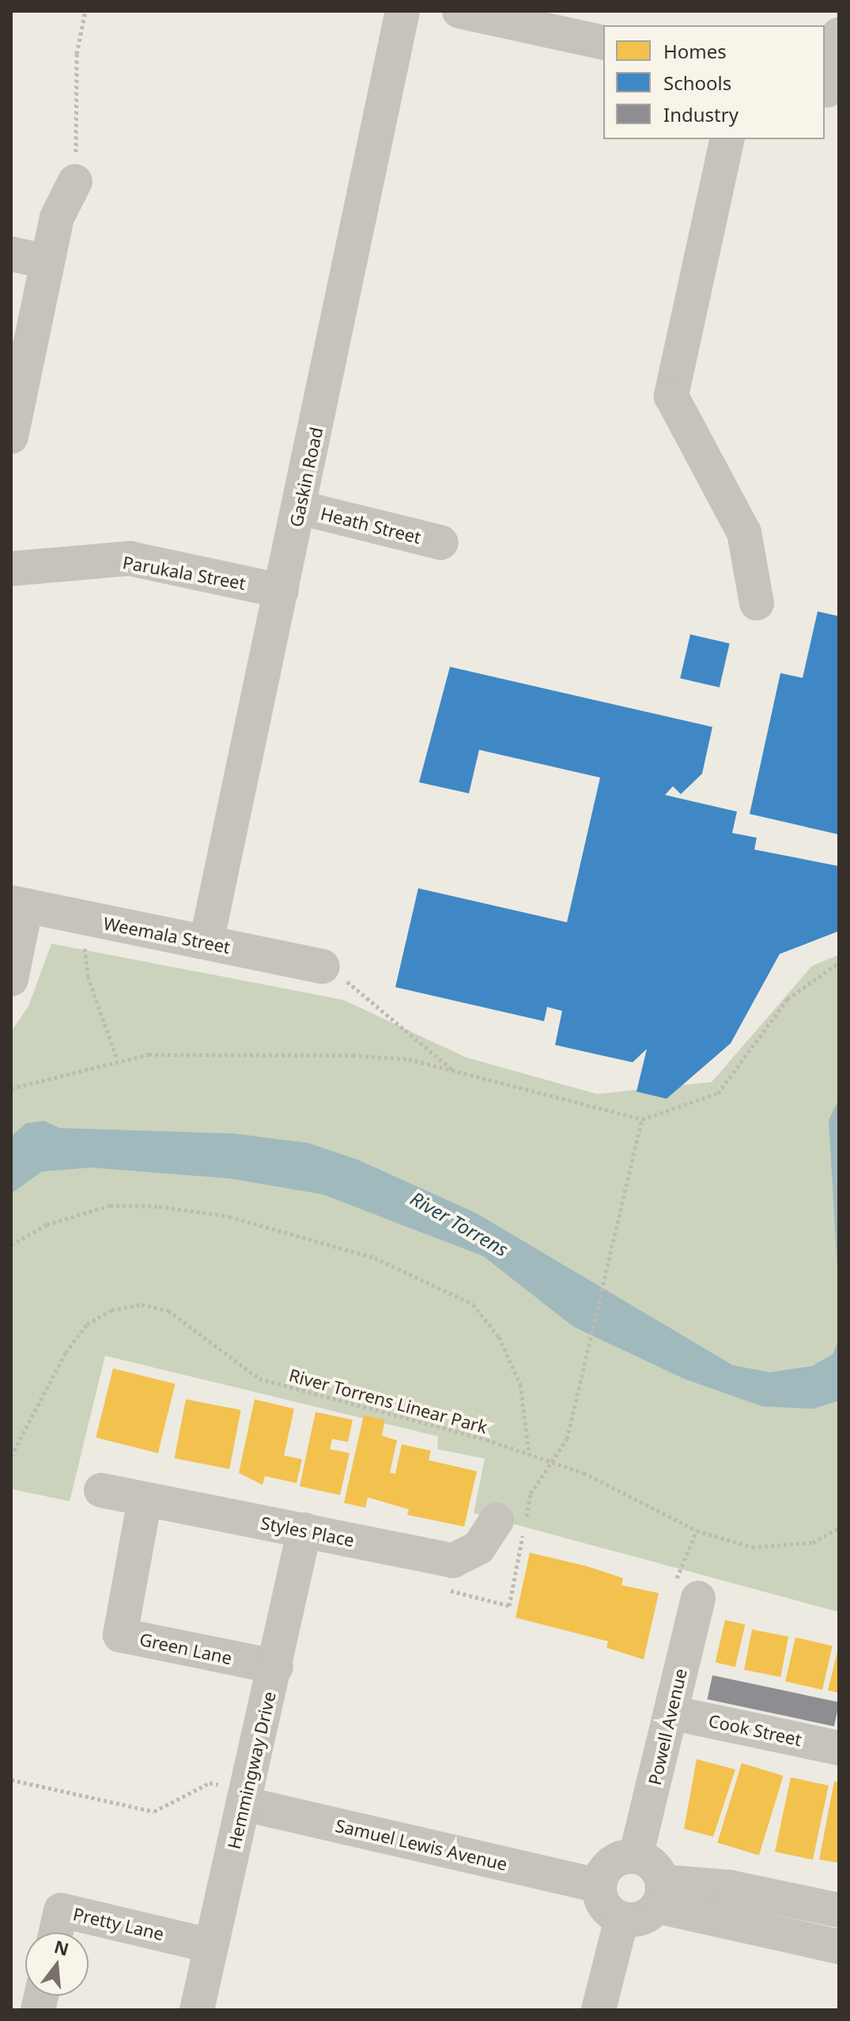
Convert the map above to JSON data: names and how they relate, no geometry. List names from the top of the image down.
{
  "streets": {
    "street": [
      "Gaskin Road",
      "Heath Street",
      "Parukala Street",
      "Weemala Street",
      "Styles Place",
      "Green Lane",
      "Powell Avenue",
      "Cook Street",
      "Hemmingway Drive",
      "Samuel Lewis Avenue",
      "Pretty Lane"
    ],
    "path": ["River Torrens Linear Park"]
  },
  "crossings": [
    ["Gaskin Road", "Heath Street"],
    ["Gaskin Road", "Parukala Street"],
    ["Gaskin Road", "Weemala Street"],
    ["Styles Place", "Green Lane"],
    ["Styles Place", "Hemmingway Drive"],
    ["Green Lane", "Hemmingway Drive"],
    ["Powell Avenue", "Cook Street"],
    ["Powell Avenue", "Samuel Lewis Avenue"],
    ["Hemmingway Drive", "Samuel Lewis Avenue"],
    ["Hemmingway Drive", "Pretty Lane"]
  ],
  "water": ["River Torrens"],
  "legend": ["Homes", "Schools", "Industry"],
  "north": "top"
}
